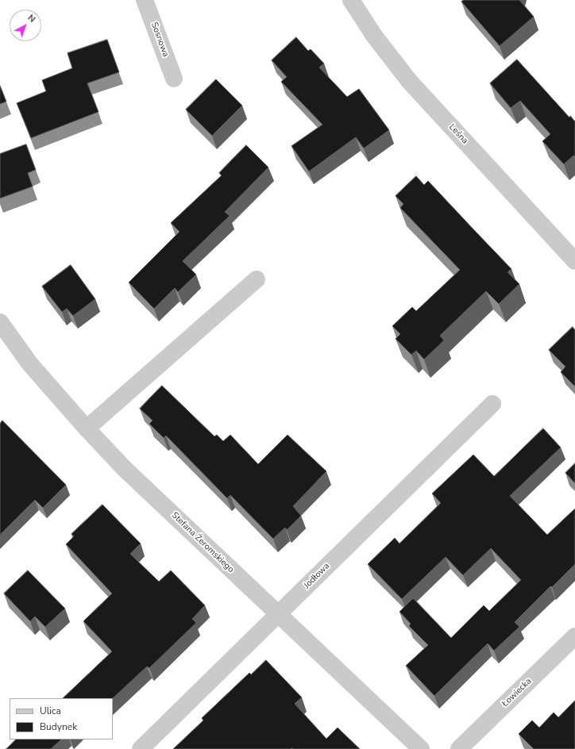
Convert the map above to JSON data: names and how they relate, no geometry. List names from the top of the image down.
{
  "streets": {
    "street": [
      "Sosnowa",
      "Leśna",
      "Stefana Żeromskiego",
      "Jodłowa",
      "Łowiecka"
    ]
  },
  "crossings": [
    ["Stefana Żeromskiego", "Jodłowa"]
  ],
  "legend": ["Ulica", "Budynek"],
  "north": "top right"
}
